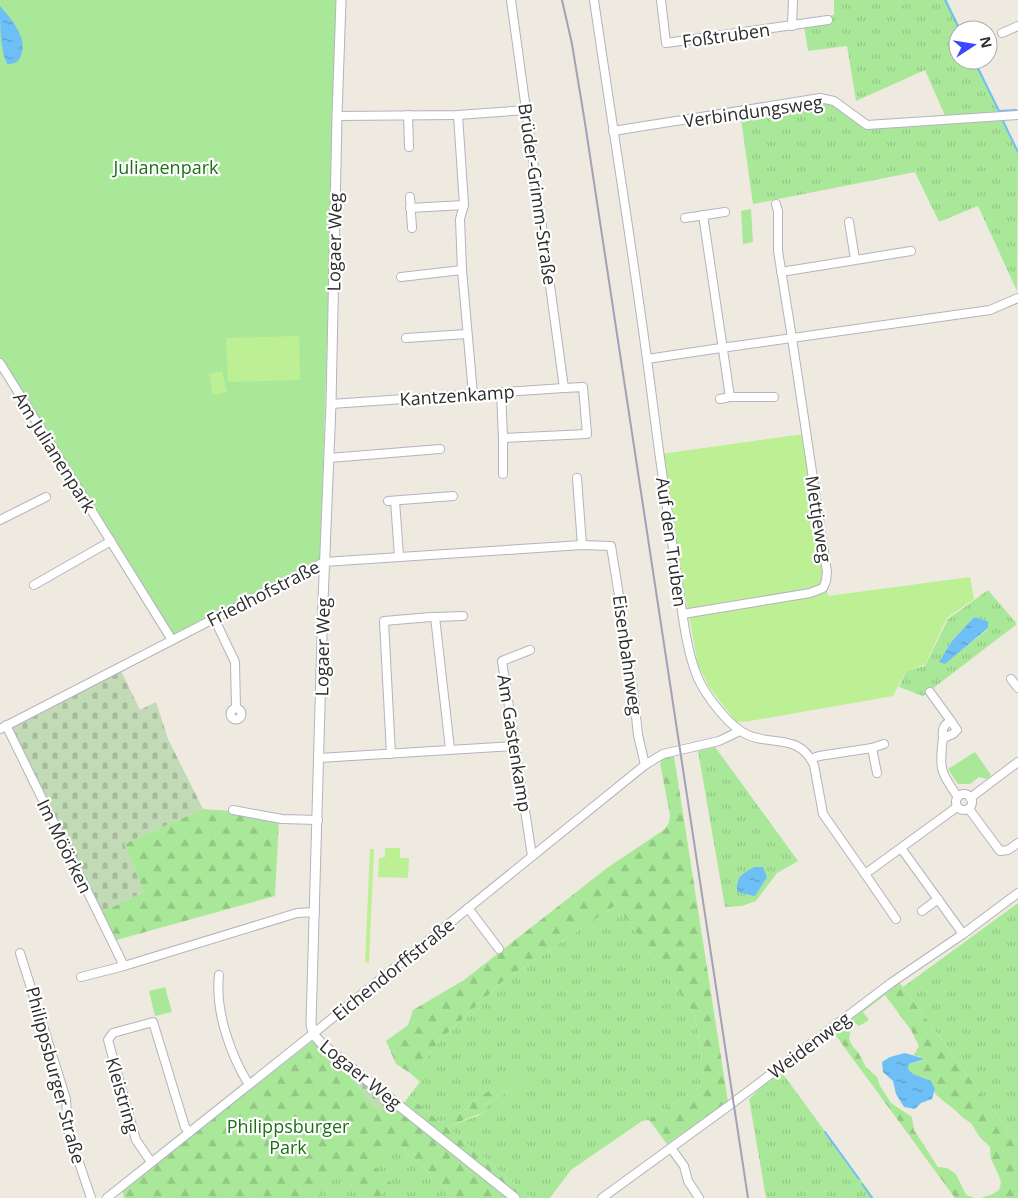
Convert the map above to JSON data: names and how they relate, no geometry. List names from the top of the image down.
{
  "streets": {
    "street": [
      "Foßtruben",
      "Verbindungsweg",
      "Brüder-Grimm-Straße",
      "Logaer Weg",
      "Kantzenkamp",
      "Am Julianenpark",
      "Mettjeweg",
      "Auf den Truben",
      "Friedhofstraße",
      "Eisenbahnweg",
      "Am Gastenkamp",
      "Im Möörken",
      "Eichendorffstraße",
      "Weidenweg",
      "Philippsburger Straße",
      "Kleistring"
    ]
  },
  "crossings": [
    ["Verbindungsweg", "Auf den Truben"],
    ["Brüder-Grimm-Straße", "Kantzenkamp"],
    ["Logaer Weg", "Kantzenkamp"],
    ["Logaer Weg", "Friedhofstraße"],
    ["Logaer Weg", "Eichendorffstraße"],
    ["Am Julianenpark", "Friedhofstraße"],
    ["Mettjeweg", "Auf den Truben"],
    ["Auf den Truben", "Eichendorffstraße"],
    ["Friedhofstraße", "Eisenbahnweg"],
    ["Friedhofstraße", "Im Möörken"],
    ["Eisenbahnweg", "Eichendorffstraße"],
    ["Am Gastenkamp", "Eichendorffstraße"],
    ["Eichendorffstraße", "Kleistring"]
  ],
  "parks": ["Julianenpark", "Philippsburger Park"],
  "north": "right"
}
